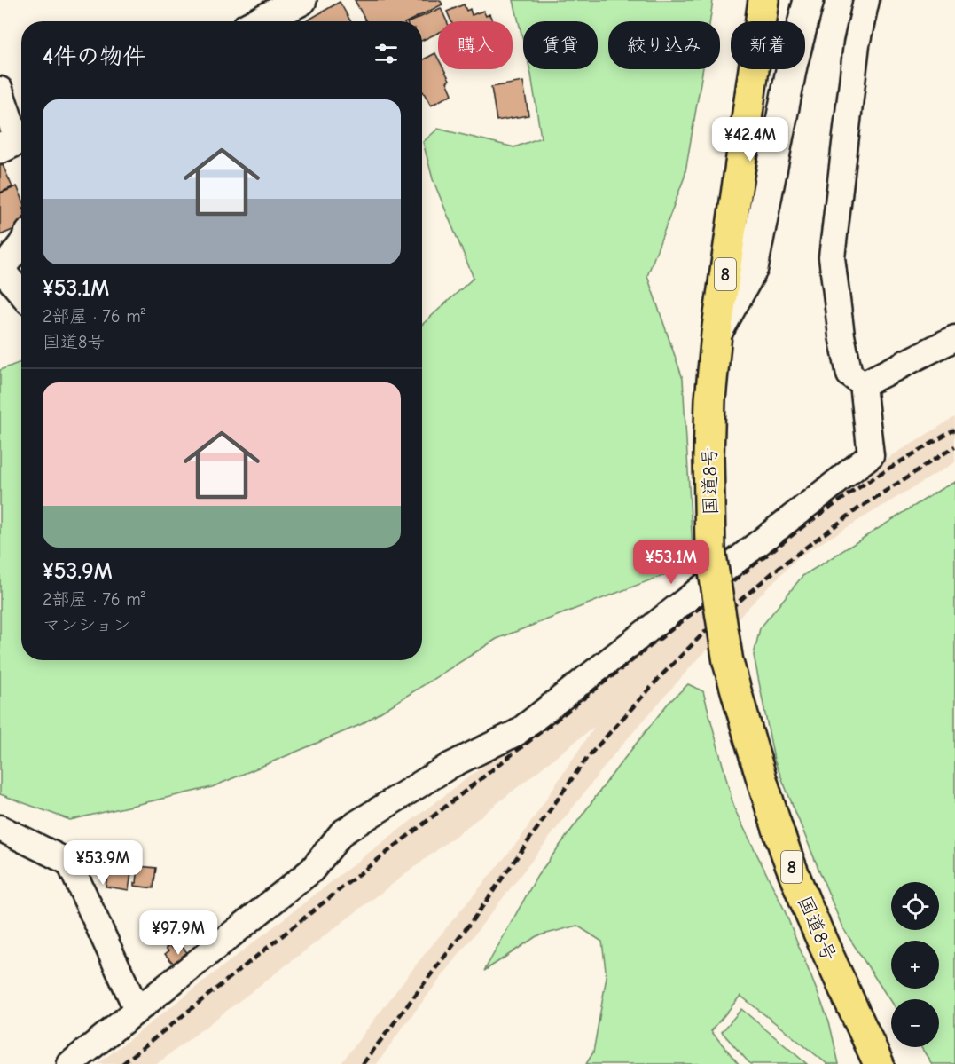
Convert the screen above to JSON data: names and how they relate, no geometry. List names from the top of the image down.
{
  "streets": {
    "highway": ["8", "国道8号"]
  },
  "page": {
    "chip": [
      "購入",
      "賃貸",
      "絞り込み",
      "新着"
    ],
    "heading": "4件の物件",
    "list": [
      {
        "name": "¥53.1M",
        "note": "2部屋 · 76 m² · 国道8号"
      },
      {
        "name": "¥53.9M",
        "note": "2部屋 · 76 m² · マンション"
      }
    ],
    "price": [
      "¥42.4M",
      "¥53.1M",
      "¥53.9M",
      "¥97.9M"
    ],
    "map_buttons": ["+", "−"]
  }
}
